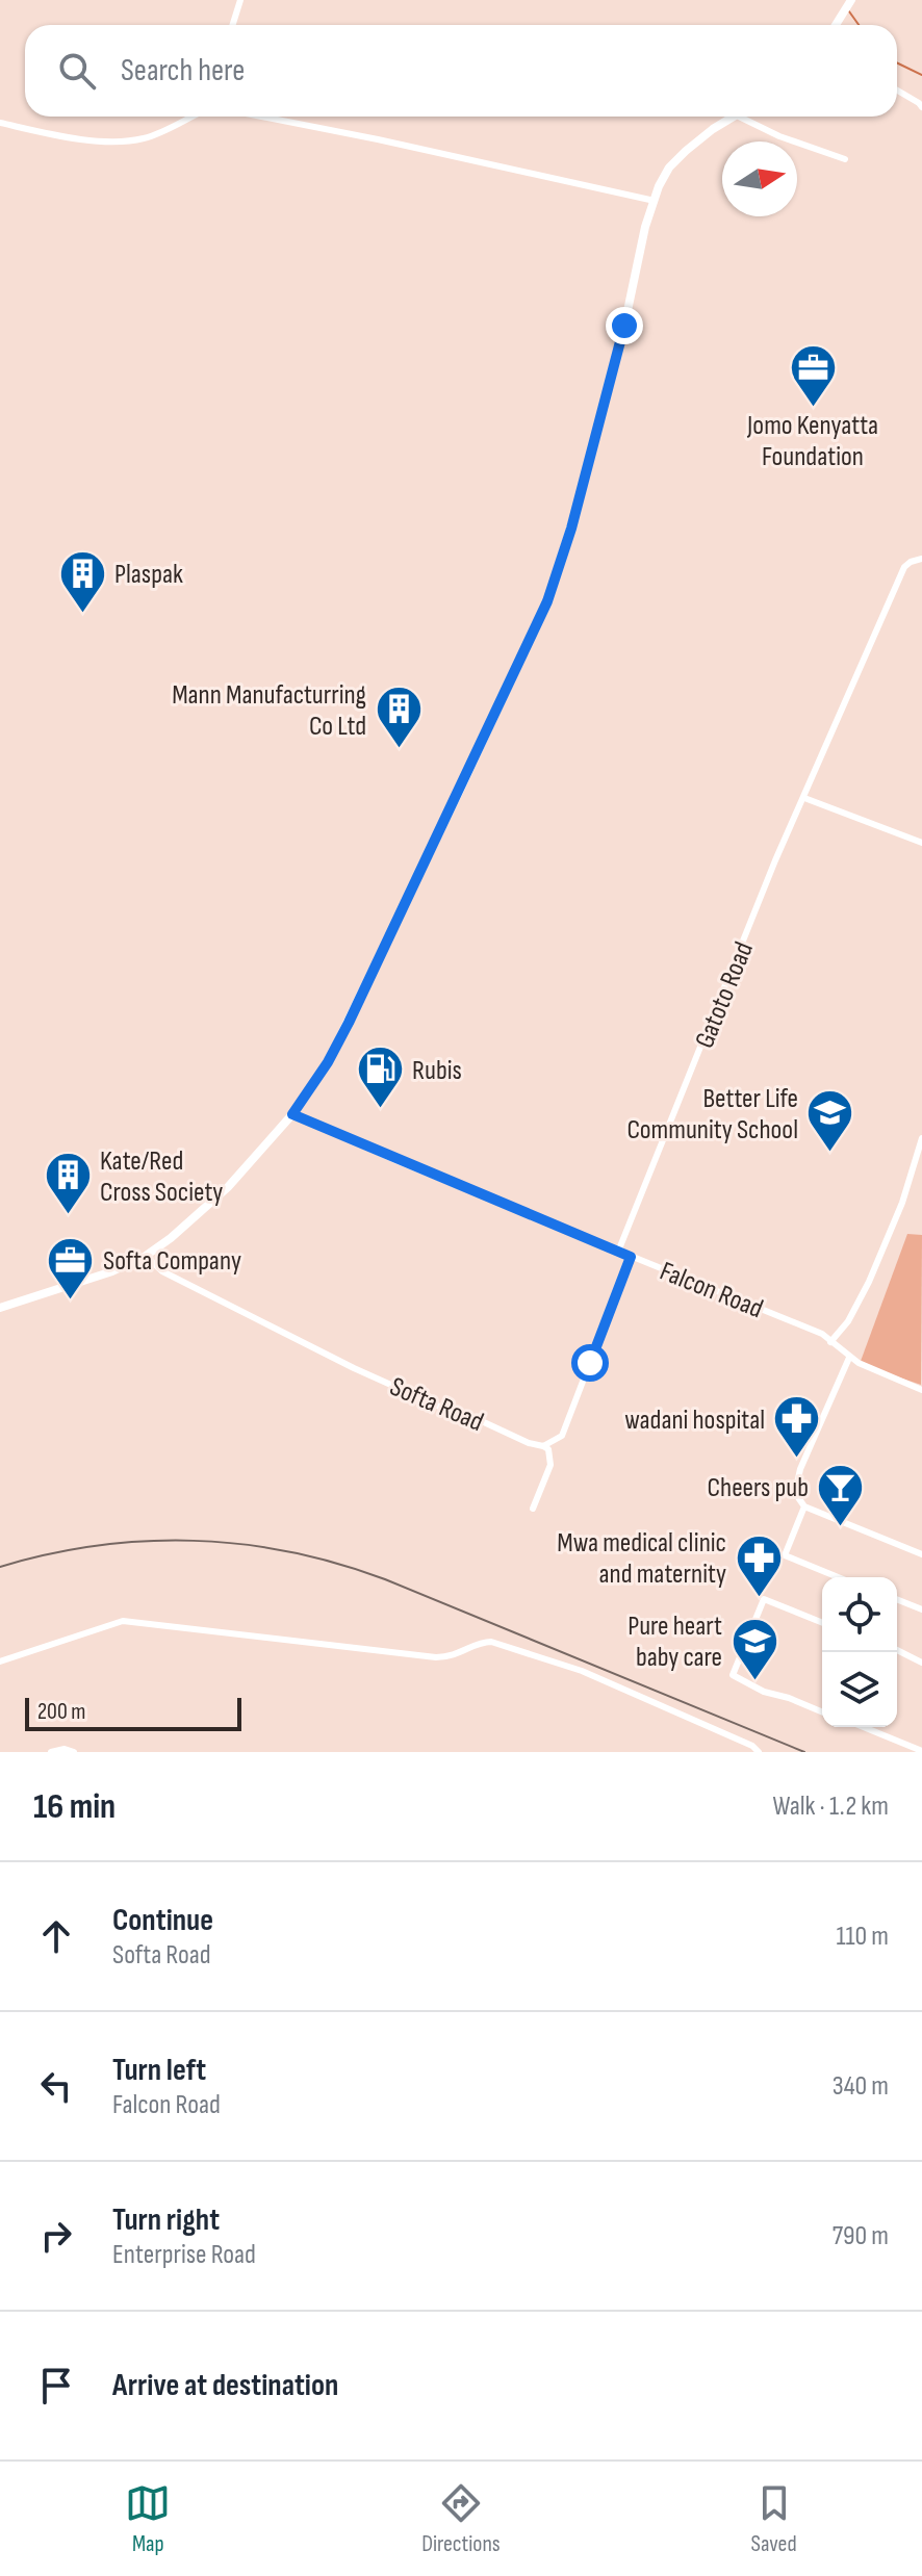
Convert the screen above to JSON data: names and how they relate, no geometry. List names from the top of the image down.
{
  "streets": {
    "street": ["Gatoto Road", "Falcon Road", "Softa Road"]
  },
  "crossings": [
    ["Gatoto Road", "Falcon Road"]
  ],
  "places": {
    "office": ["Jomo Kenyatta Foundation", "Softa Company"],
    "building": ["Plaspak", "Mann Manufacturring Co Ltd", "Kate/Red Cross Society"],
    "fuel station": ["Rubis"],
    "school or university": ["Better Life Community School", "Pure heart baby care"],
    "pharmacy": ["wadani hospital", "Mwa medical clinic and maternity"],
    "bar": ["Cheers pub"]
  },
  "scale_bar": "200 m",
  "north": "right",
  "page": {
    "search": "Search here",
    "scale": "200 m",
    "heading": ["16 min", "Walk · 1.2 km"],
    "list": [
      ["Continue", "Softa Road", "110 m"],
      ["Turn left", "Falcon Road", "340 m"],
      ["Turn right", "Enterprise Road", "790 m"],
      "Arrive at destination"
    ],
    "nav": ["Map", "Directions", "Saved"]
  }
}
